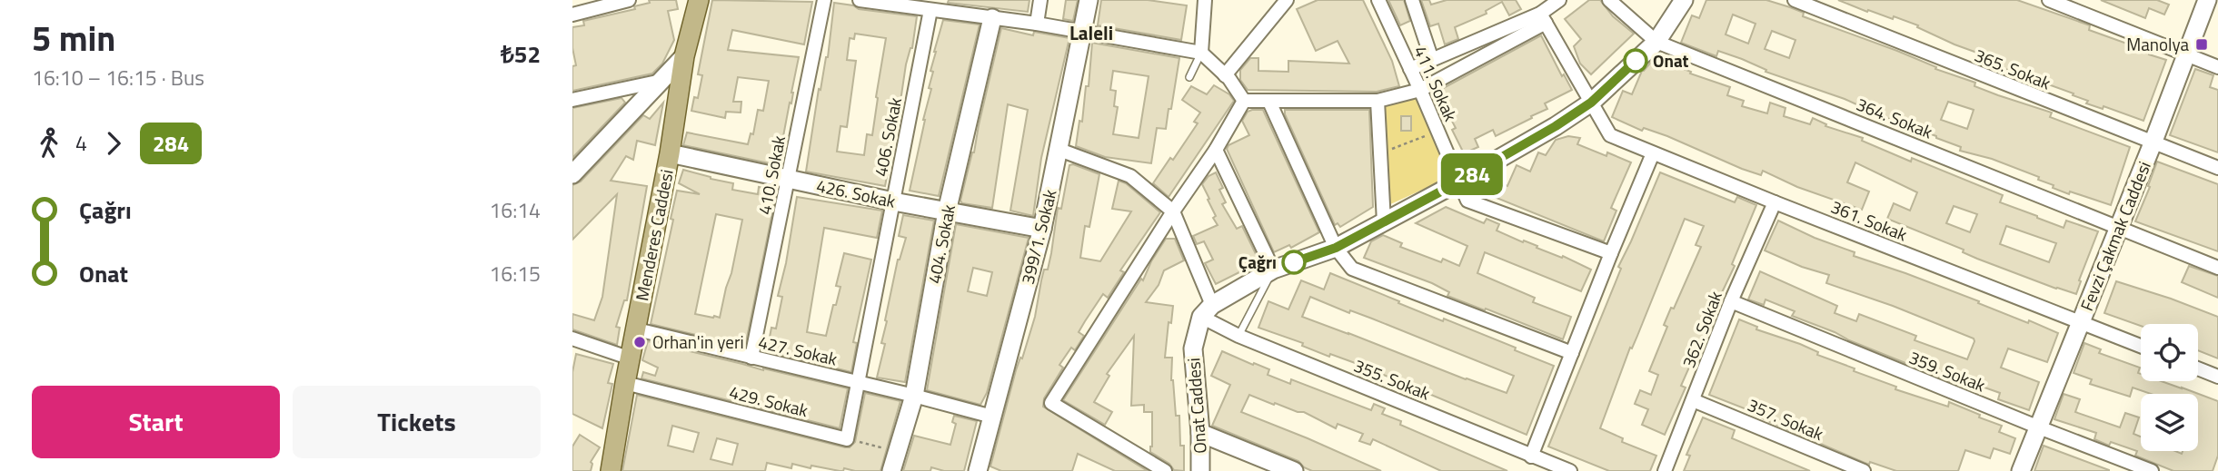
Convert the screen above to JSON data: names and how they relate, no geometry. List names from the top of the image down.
{
  "streets": {
    "main road": ["Menderes Caddesi"],
    "street": [
      "365. Sokak",
      "411. Sokak",
      "364. Sokak",
      "406. Sokak",
      "410. Sokak",
      "426. Sokak",
      "361. Sokak",
      "Fevzi Çakmak Caddesi",
      "399/1. Sokak",
      "404. Sokak",
      "362. Sokak",
      "427. Sokak",
      "359. Sokak",
      "355. Sokak",
      "429. Sokak",
      "Onat Caddesi",
      "357. Sokak"
    ]
  },
  "crossings": [
    ["365. Sokak", "Fevzi Çakmak Caddesi"],
    ["364. Sokak", "Fevzi Çakmak Caddesi"],
    ["406. Sokak", "426. Sokak"],
    ["406. Sokak", "427. Sokak"],
    ["410. Sokak", "426. Sokak"],
    ["410. Sokak", "427. Sokak"],
    ["426. Sokak", "Menderes Caddesi"],
    ["426. Sokak", "399/1. Sokak"],
    ["426. Sokak", "404. Sokak"],
    ["361. Sokak", "Fevzi Çakmak Caddesi"],
    ["361. Sokak", "362. Sokak"],
    ["Menderes Caddesi", "427. Sokak"],
    ["Menderes Caddesi", "429. Sokak"],
    ["Fevzi Çakmak Caddesi", "359. Sokak"],
    ["399/1. Sokak", "427. Sokak"],
    ["404. Sokak", "427. Sokak"],
    ["362. Sokak", "359. Sokak"],
    ["362. Sokak", "357. Sokak"],
    ["355. Sokak", "Onat Caddesi"]
  ],
  "districts": ["Laleli"],
  "places": {
    "transit": ["Manolya"],
    "other": ["Onat", "Çağrı", "Orhan'in yeri"]
  },
  "lines": ["bus line 284"],
  "page": {
    "heading": ["5 min", "16:10 – 16:15 · Bus", "₺52"],
    "on_map": "284",
    "legs": ["4", "284"],
    "list": [
      {
        "name": "Çağrı",
        "value": "16:14"
      },
      {
        "name": "Onat",
        "value": "16:15"
      }
    ],
    "buttons": ["Start", "Tickets"]
  }
}
